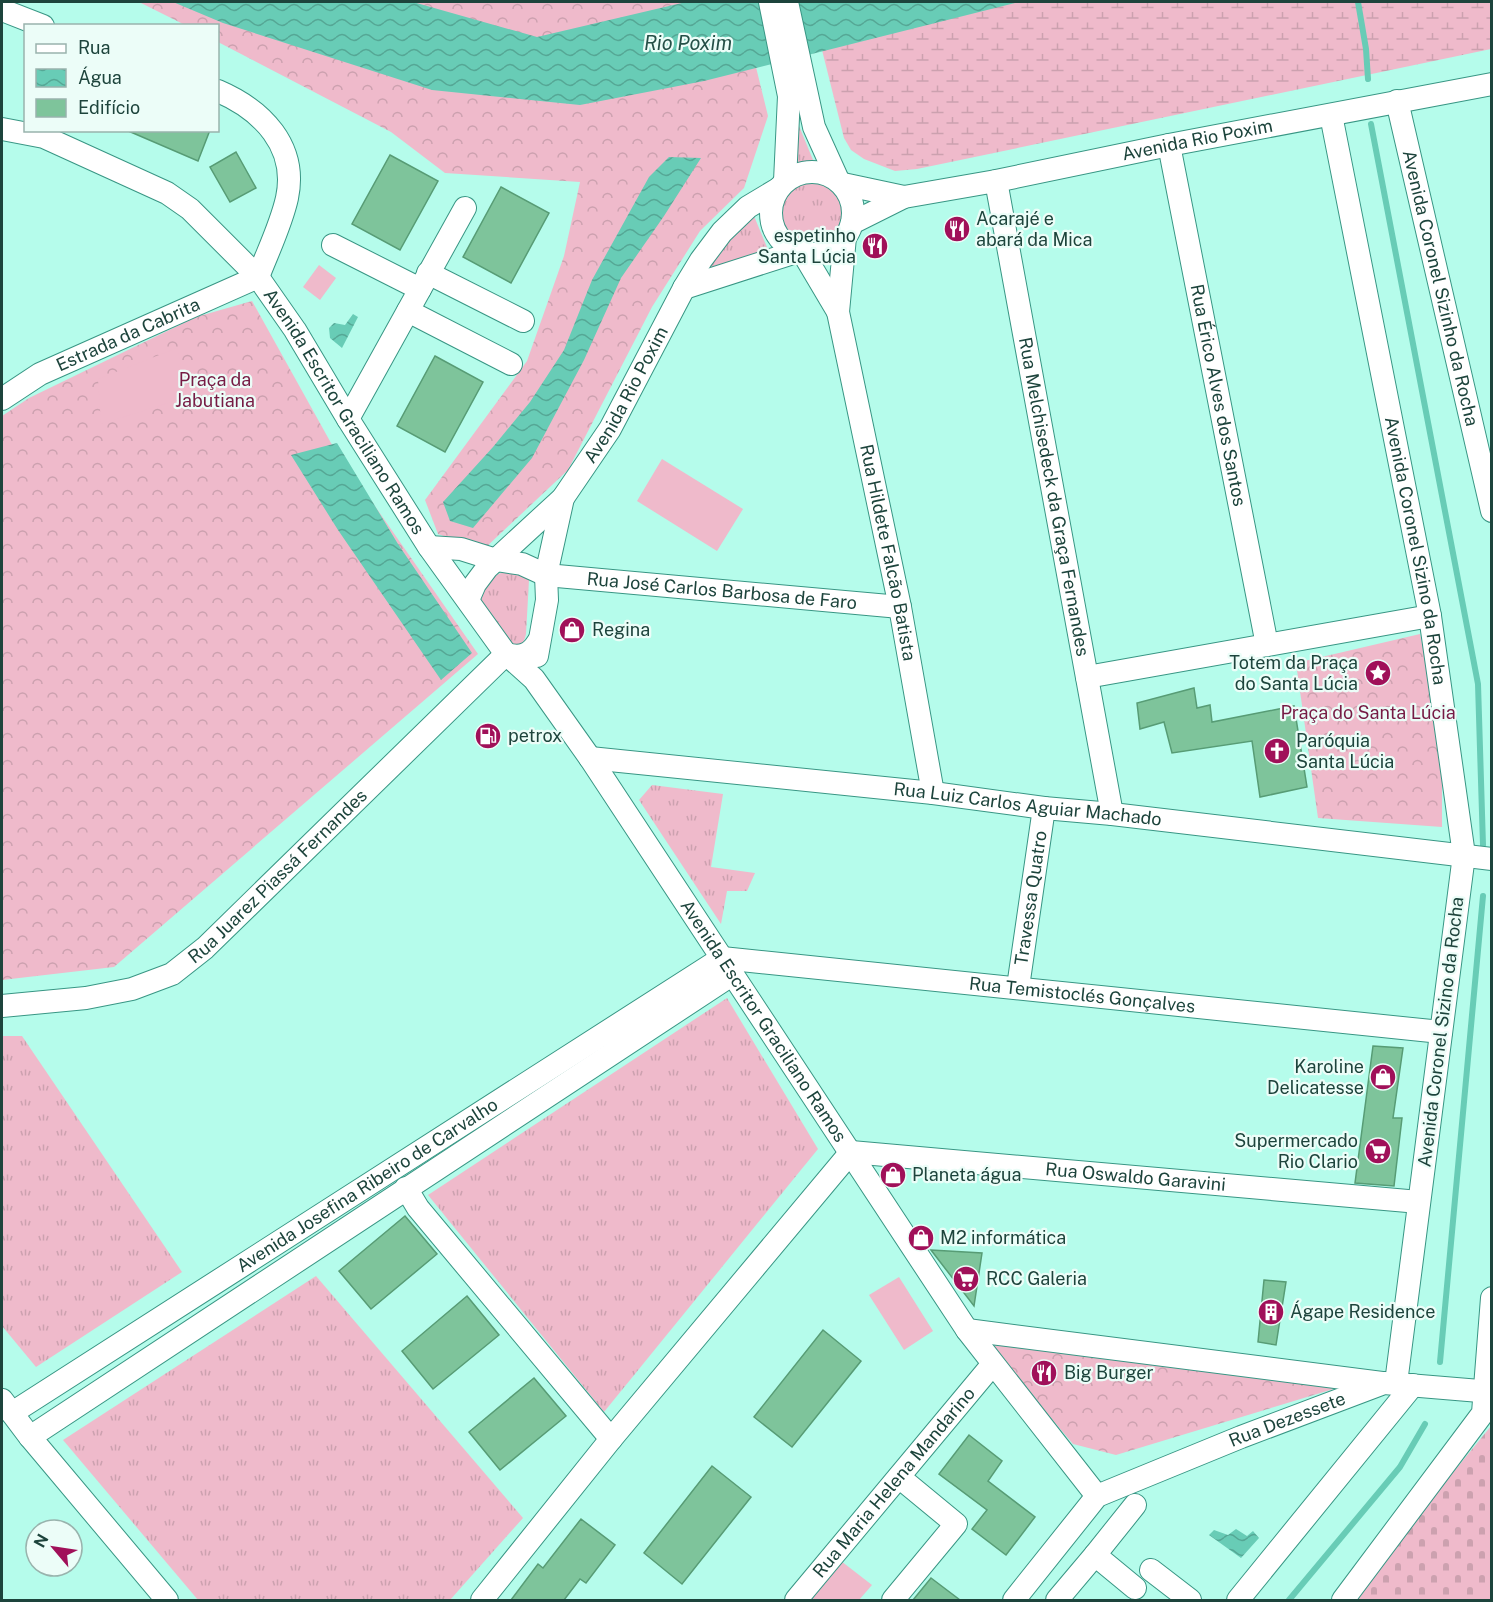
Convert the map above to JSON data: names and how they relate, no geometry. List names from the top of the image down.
{
  "streets": {
    "street": [
      "Avenida Rio Poxim",
      "Avenida Coronel Sizinho da Rocha",
      "Estrada da Cabrita",
      "Rua Érico Alves dos Santos",
      "Avenida Escritor Graciliano Ramos",
      "Rua Melchisedeck da Graça Fernandes",
      "Avenida Coronel Sizino da Rocha",
      "Rua Hildete Falcão Batista",
      "Rua José Carlos Barbosa de Faro",
      "Rua Luiz Carlos Aguiar Machado",
      "Rua Juarez Piassá Fernandes",
      "Travessa Quatro",
      "Rua Temistoclés Gonçalves",
      "Rua Oswaldo Garavini",
      "Avenida Josefina Ribeiro de Carvalho",
      "Rua Dezessete",
      "Rua Maria Helena Mandarino"
    ]
  },
  "crossings": [
    ["Avenida Rio Poxim", "Avenida Coronel Sizinho da Rocha"],
    ["Avenida Rio Poxim", "Rua Érico Alves dos Santos"],
    ["Avenida Rio Poxim", "Avenida Escritor Graciliano Ramos"],
    ["Avenida Rio Poxim", "Rua Melchisedeck da Graça Fernandes"],
    ["Avenida Rio Poxim", "Avenida Coronel Sizino da Rocha"],
    ["Avenida Rio Poxim", "Rua Hildete Falcão Batista"],
    ["Avenida Rio Poxim", "Rua José Carlos Barbosa de Faro"],
    ["Avenida Rio Poxim", "Rua Juarez Piassá Fernandes"],
    ["Estrada da Cabrita", "Avenida Escritor Graciliano Ramos"],
    ["Avenida Escritor Graciliano Ramos", "Rua José Carlos Barbosa de Faro"],
    ["Avenida Escritor Graciliano Ramos", "Rua Luiz Carlos Aguiar Machado"],
    ["Avenida Escritor Graciliano Ramos", "Rua Juarez Piassá Fernandes"],
    ["Avenida Escritor Graciliano Ramos", "Rua Temistoclés Gonçalves"],
    ["Avenida Escritor Graciliano Ramos", "Rua Oswaldo Garavini"],
    ["Avenida Escritor Graciliano Ramos", "Avenida Josefina Ribeiro de Carvalho"],
    ["Avenida Escritor Graciliano Ramos", "Rua Dezessete"],
    ["Avenida Escritor Graciliano Ramos", "Rua Maria Helena Mandarino"],
    ["Rua Melchisedeck da Graça Fernandes", "Rua Luiz Carlos Aguiar Machado"],
    ["Avenida Coronel Sizino da Rocha", "Rua Luiz Carlos Aguiar Machado"],
    ["Avenida Coronel Sizino da Rocha", "Rua Temistoclés Gonçalves"],
    ["Avenida Coronel Sizino da Rocha", "Rua Oswaldo Garavini"],
    ["Avenida Coronel Sizino da Rocha", "Rua Dezessete"],
    ["Rua Hildete Falcão Batista", "Rua José Carlos Barbosa de Faro"],
    ["Rua Hildete Falcão Batista", "Rua Luiz Carlos Aguiar Machado"],
    ["Rua José Carlos Barbosa de Faro", "Rua Juarez Piassá Fernandes"],
    ["Rua Luiz Carlos Aguiar Machado", "Travessa Quatro"],
    ["Travessa Quatro", "Rua Temistoclés Gonçalves"],
    ["Rua Temistoclés Gonçalves", "Avenida Josefina Ribeiro de Carvalho"]
  ],
  "water": ["Rio Poxim"],
  "parks": ["Praça da Jabutiana", "Praça do Santa Lúcia"],
  "places": {
    "restaurant": ["Acarajé e abará da Mica", "espetinho Santa Lúcia", "Big Burger"],
    "shop": [
      "Regina",
      "Karoline Delicatesse",
      "Planeta água",
      "M2 informática"
    ],
    "place": ["Totem da Praça do Santa Lúcia"],
    "fuel station": ["petrox"],
    "church": ["Paróquia Santa Lúcia"],
    "supermarket": ["Supermercado Rio Clario", "RCC Galeria"],
    "building": ["Ágape Residence"]
  },
  "legend": ["Rua", "Água", "Edifício"],
  "north": "top left"
}
